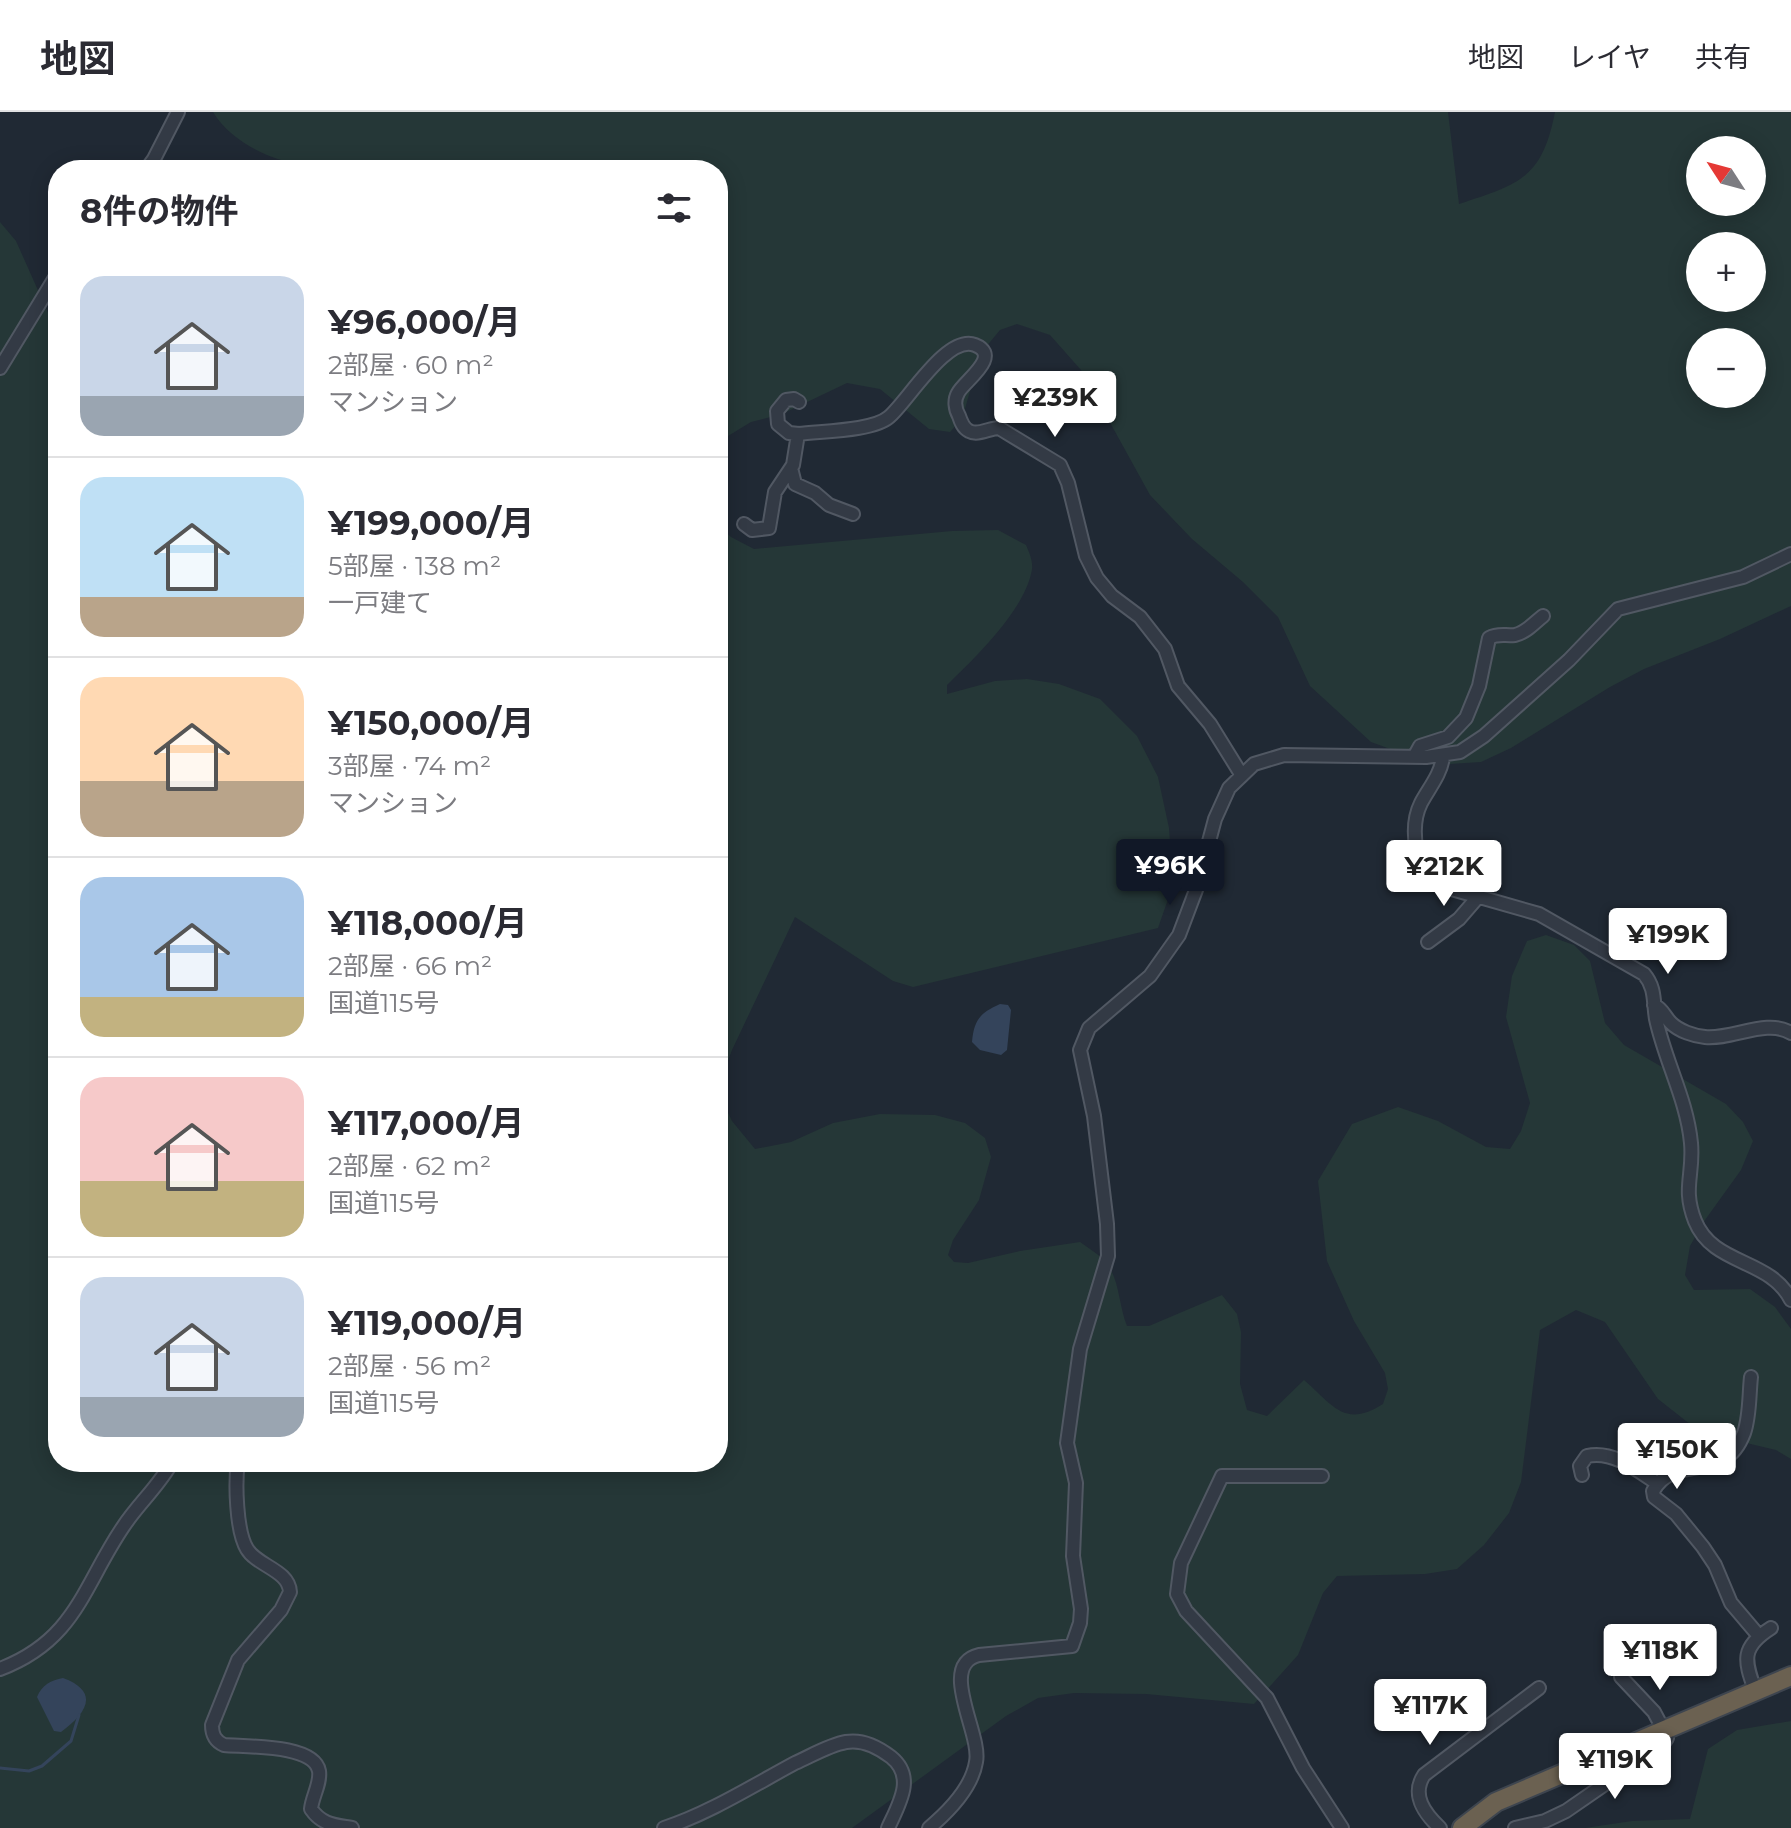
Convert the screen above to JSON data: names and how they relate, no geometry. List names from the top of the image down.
{
  "north": "top left",
  "page": {
    "header": "地図",
    "nav": ["地図", "レイヤ", "共有"],
    "map_buttons": ["+", "−"],
    "heading": "8件の物件",
    "list": [
      {
        "name": "¥96,000/月",
        "note": "2部屋 · 60 m² · マンション"
      },
      {
        "name": "¥199,000/月",
        "note": "5部屋 · 138 m² · 一戸建て"
      },
      {
        "name": "¥150,000/月",
        "note": "3部屋 · 74 m² · マンション"
      },
      {
        "name": "¥118,000/月",
        "note": "2部屋 · 66 m² · 国道115号"
      },
      {
        "name": "¥117,000/月",
        "note": "2部屋 · 62 m² · 国道115号"
      },
      {
        "name": "¥119,000/月",
        "note": "2部屋 · 56 m² · 国道115号"
      }
    ],
    "price": [
      "¥239K",
      "¥96K",
      "¥212K",
      "¥199K",
      "¥150K",
      "¥118K",
      "¥117K",
      "¥119K"
    ]
  }
}
